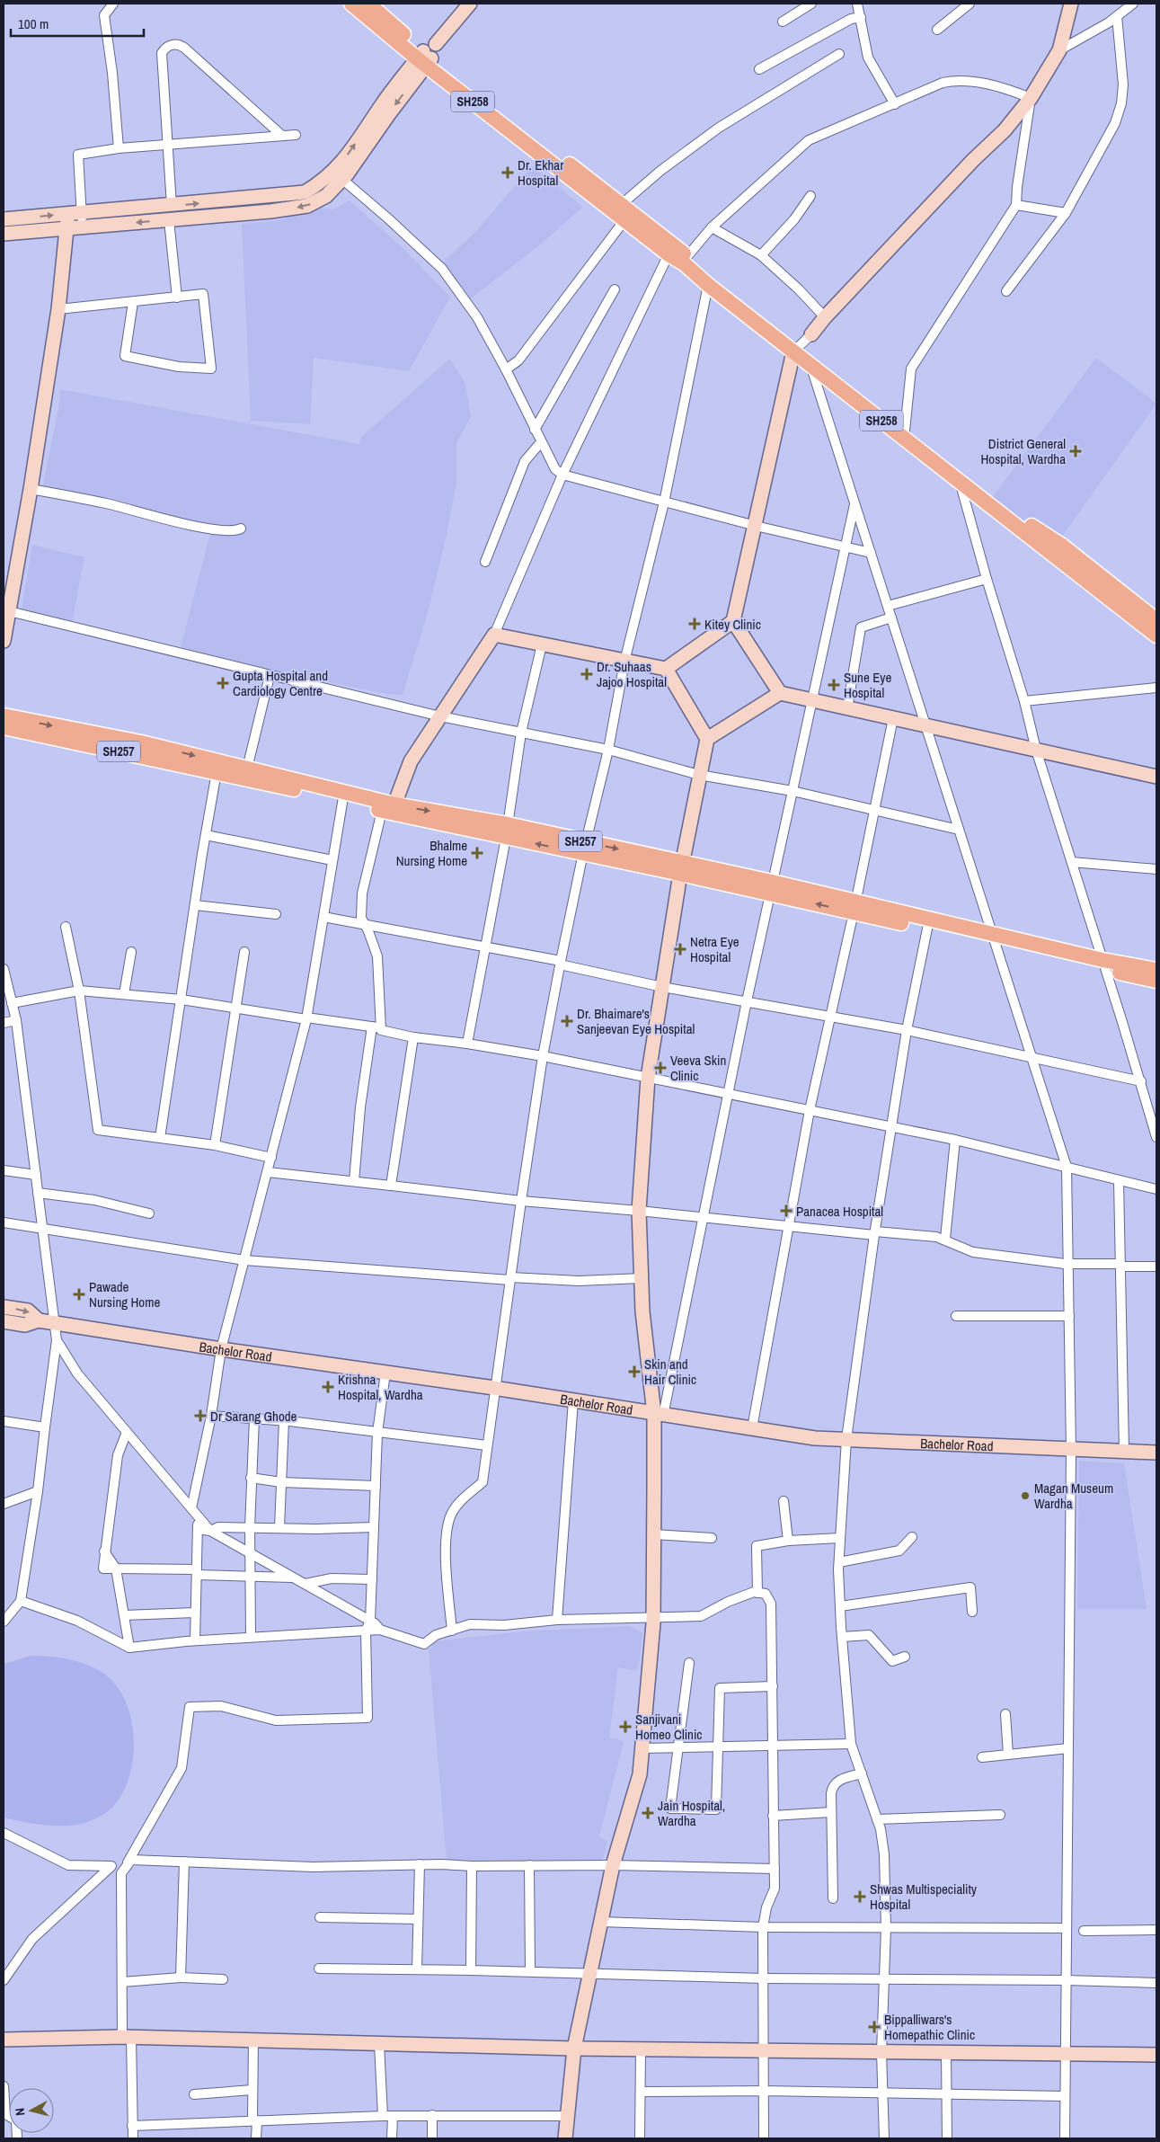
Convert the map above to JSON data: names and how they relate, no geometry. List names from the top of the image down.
{
  "streets": {
    "main road": ["SH258", "SH257"],
    "street": ["Bachelor Road"]
  },
  "places": {
    "health": [
      "Dr. Ekhar Hospital",
      "District General Hospital, Wardha",
      "Kitey Clinic",
      "Dr. Suhaas Jajoo Hospital",
      "Gupta Hospital and Cardiology Centre",
      "Sune Eye Hospital",
      "Bhalme Nursing Home",
      "Netra Eye Hospital",
      "Dr. Bhaimare's Sanjeevan Eye Hospital",
      "Veeva Skin Clinic",
      "Panacea Hospital",
      "Pawade Nursing Home",
      "Skin and Hair Clinic",
      "Krishna Hospital, Wardha",
      "Dr Sarang Ghode",
      "Sanjivani Homeo Clinic",
      "Jain Hospital, Wardha",
      "Shwas Multispeciality Hospital",
      "Bippalliwars's Homepathic Clinic"
    ],
    "other": ["Magan Museum Wardha"]
  },
  "scale_bar": "100 m",
  "north": "left"
}
